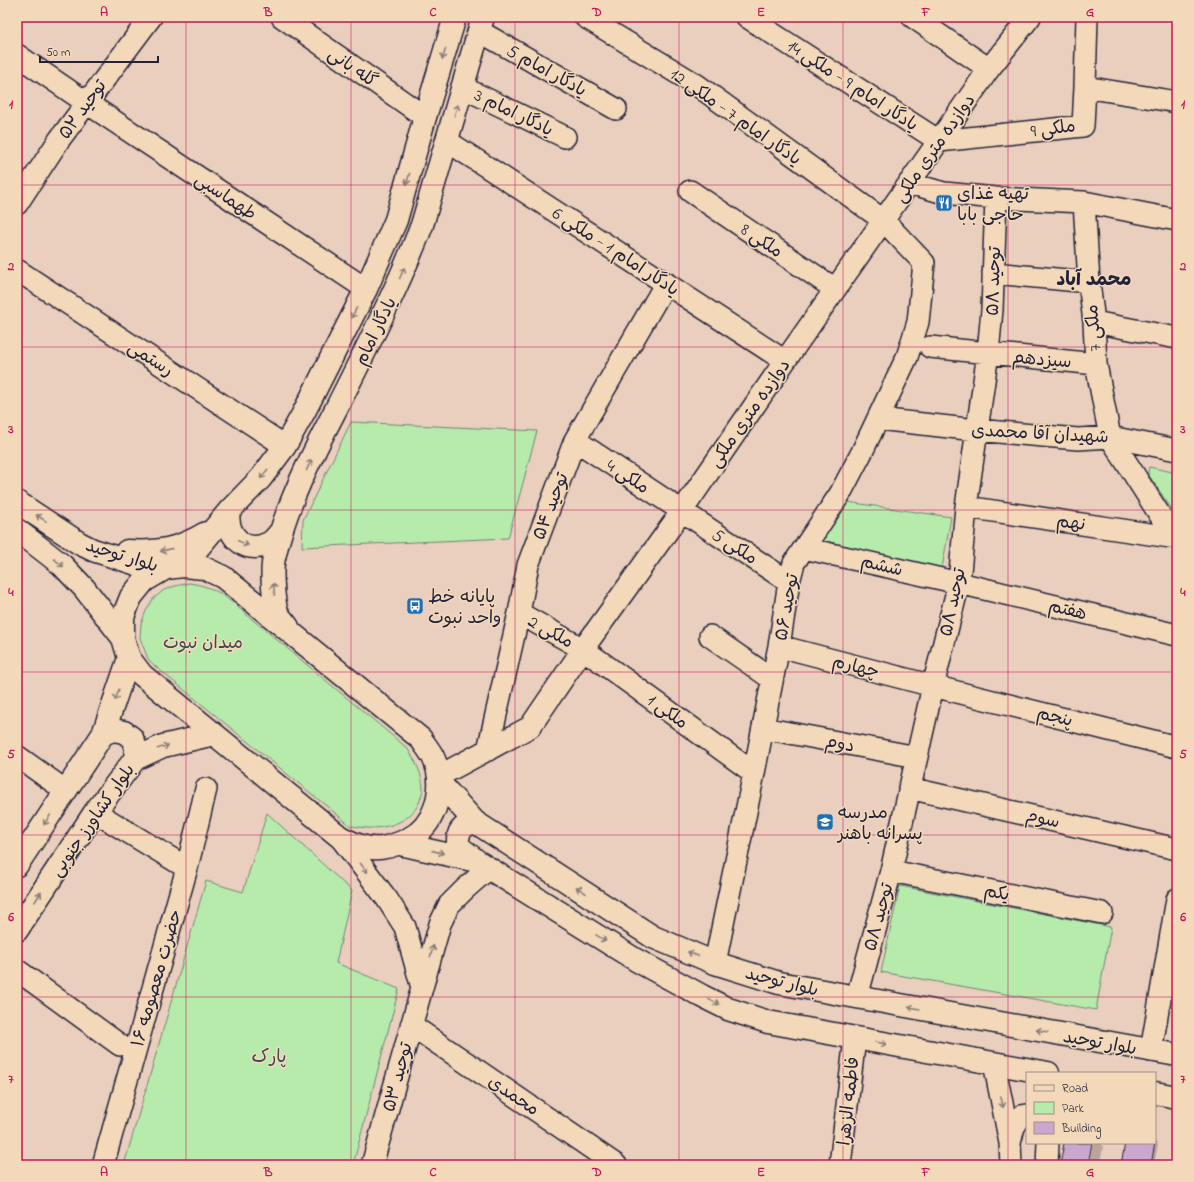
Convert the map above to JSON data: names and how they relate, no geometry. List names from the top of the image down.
{
  "streets": {
    "main road": ["یادگار امام", "بلوار توحید", "بلوار کشاورز جنوبی"],
    "street": [
      "گله بانی",
      "یادگار امام 5",
      "یادگار امام 9 - ملکی 14",
      "توحید ۵۲",
      "یادگار امام 3",
      "یادگار امام 7 - ملکی 12",
      "ملکی 9",
      "دوازده متری ملکی",
      "طهماسبی",
      "ملکی 8",
      "یادگار امام 1 - ملکی 6",
      "توحید ۵۸",
      "ملکی 7",
      "رستمی",
      "سیزدهم",
      "شهیدان آقا محمدی",
      "ملکی 4",
      "توحید ۵۴",
      "نهم",
      "ملکی 5",
      "ششم",
      "توحید ۵۶",
      "هفتم",
      "ملکی 2",
      "چهارم",
      "ملکی 1",
      "پنجم",
      "دوم",
      "سوم",
      "یکم",
      "حضرت معصومه ۱۶",
      "توحید ۵۳",
      "محمدی",
      "فاطمه الزهرا"
    ]
  },
  "crossings": [
    ["گله بانی", "یادگار امام"],
    ["یادگار امام 5", "یادگار امام"],
    ["یادگار امام 9 - ملکی 14", "ملکی 9"],
    ["یادگار امام 9 - ملکی 14", "دوازده متری ملکی"],
    ["توحید ۵۲", "طهماسبی"],
    ["یادگار امام 3", "یادگار امام"],
    ["یادگار امام 7 - ملکی 12", "دوازده متری ملکی"],
    ["یادگار امام 7 - ملکی 12", "توحید ۵۶"],
    ["ملکی 9", "دوازده متری ملکی"],
    ["دوازده متری ملکی", "ملکی 8"],
    ["دوازده متری ملکی", "یادگار امام 1 - ملکی 6"],
    ["دوازده متری ملکی", "ملکی 4"],
    ["دوازده متری ملکی", "توحید ۵۴"],
    ["دوازده متری ملکی", "ملکی 5"],
    ["دوازده متری ملکی", "بلوار توحید"],
    ["دوازده متری ملکی", "توحید ۵۶"],
    ["دوازده متری ملکی", "ملکی 2"],
    ["دوازده متری ملکی", "ملکی 1"],
    ["طهماسبی", "یادگار امام"],
    ["یادگار امام 1 - ملکی 6", "یادگار امام"],
    ["یادگار امام 1 - ملکی 6", "توحید ۵۴"],
    ["توحید ۵۸", "سیزدهم"],
    ["توحید ۵۸", "شهیدان آقا محمدی"],
    ["توحید ۵۸", "نهم"],
    ["توحید ۵۸", "بلوار توحید"],
    ["توحید ۵۸", "ششم"],
    ["توحید ۵۸", "هفتم"],
    ["توحید ۵۸", "چهارم"],
    ["توحید ۵۸", "پنجم"],
    ["توحید ۵۸", "دوم"],
    ["توحید ۵۸", "سوم"],
    ["توحید ۵۸", "یکم"],
    ["ملکی 7", "سیزدهم"],
    ["ملکی 7", "شهیدان آقا محمدی"],
    ["یادگار امام", "رستمی"],
    ["یادگار امام", "بلوار توحید"],
    ["شهیدان آقا محمدی", "توحید ۵۶"],
    ["ملکی 4", "توحید ۵۴"],
    ["ملکی 4", "ملکی 5"],
    ["توحید ۵۴", "ملکی 2"],
    ["ملکی 5", "توحید ۵۶"],
    ["بلوار توحید", "توحید ۵۶"],
    ["بلوار توحید", "بلوار کشاورز جنوبی"],
    ["ششم", "توحید ۵۶"],
    ["ششم", "هفتم"],
    ["توحید ۵۶", "چهارم"],
    ["توحید ۵۶", "ملکی 1"],
    ["توحید ۵۶", "دوم"],
    ["ملکی 2", "ملکی 1"],
    ["چهارم", "پنجم"],
    ["توحید ۵۳", "محمدی"]
  ],
  "one_way": ["توحید ۵۳"],
  "districts": ["محمد آباد"],
  "parks": ["میدان نبوت", "پارک"],
  "places": {
    "restaurant": ["تهیه غذای حاجی بابا"],
    "bus stop": ["پایانه خط واحد نبوت"],
    "school or university": ["مدرسه پسرانه باهنر"]
  },
  "legend": ["Road", "Park", "Building"],
  "scale_bar": "50 m",
  "grid": {
    "columns": [
      "A",
      "B",
      "C",
      "D",
      "E",
      "F",
      "G"
    ],
    "rows": [
      "1",
      "2",
      "3",
      "4",
      "5",
      "6",
      "7"
    ]
  }
}
